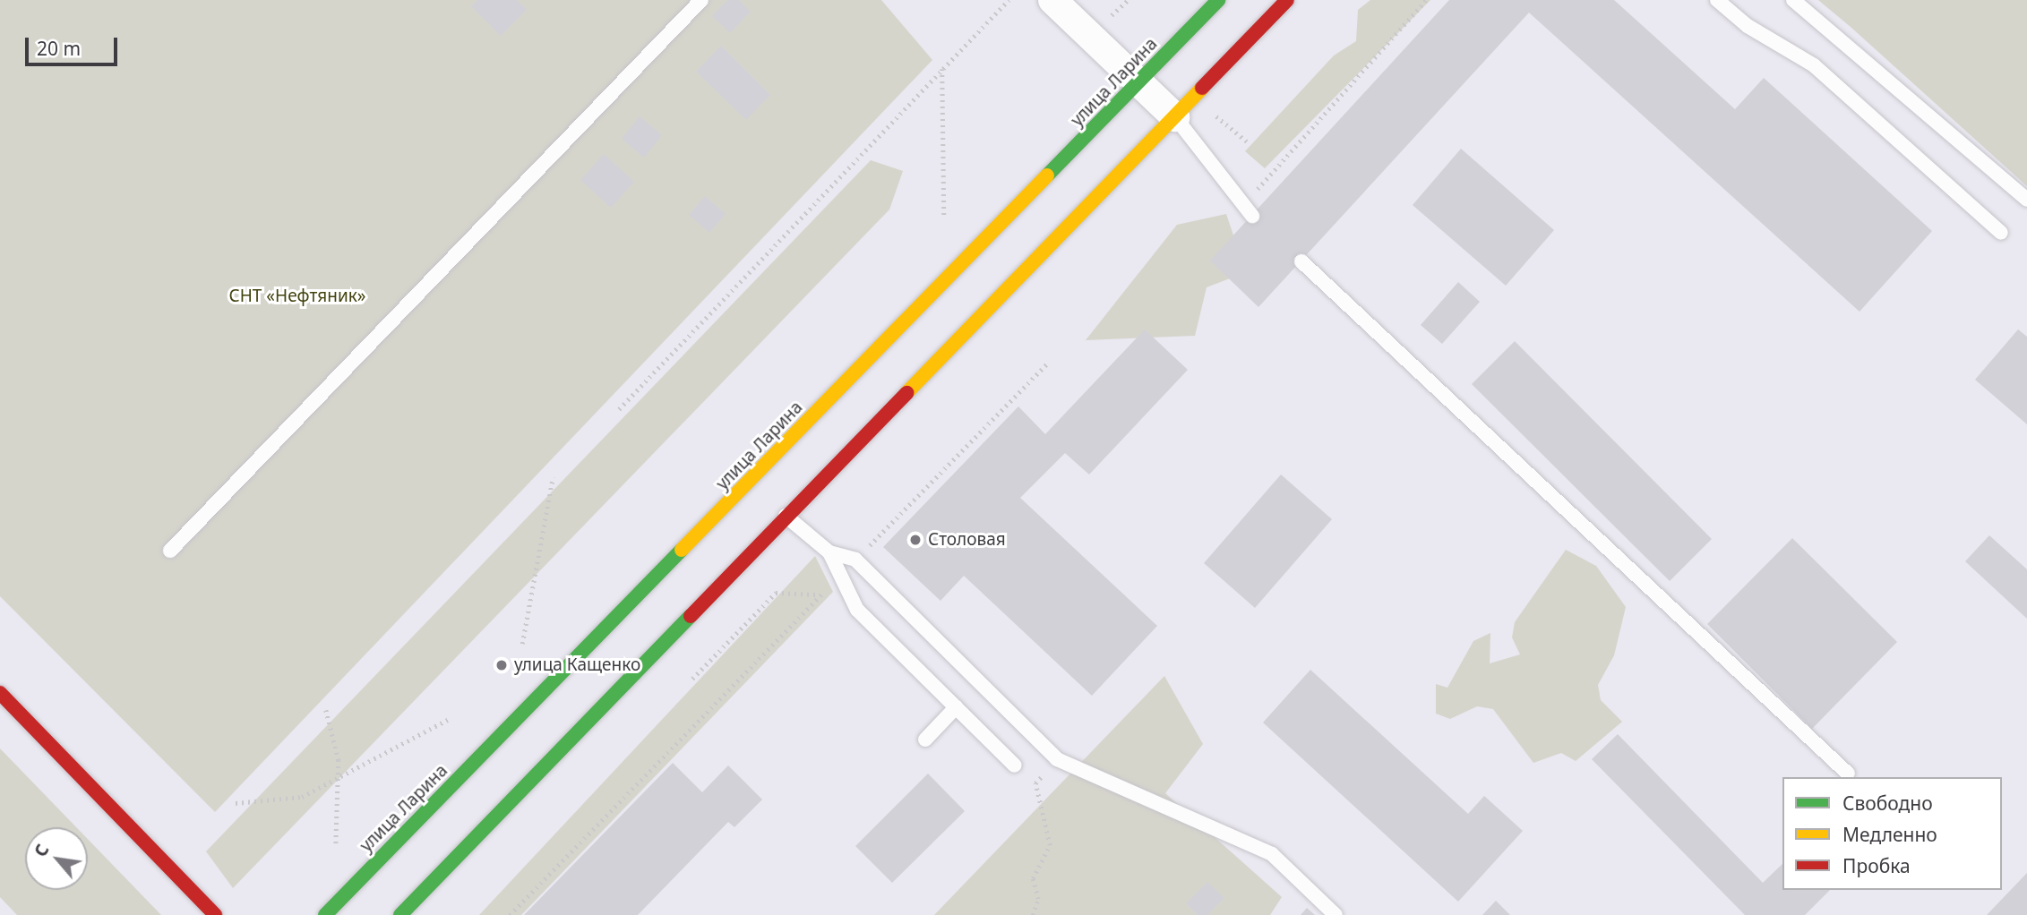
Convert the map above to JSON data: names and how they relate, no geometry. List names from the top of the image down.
{
  "streets": {
    "main road": ["улица Ларина"]
  },
  "parks": ["СНТ «Нефтяник»"],
  "places": ["Столовая", "улица Кащенко"],
  "legend": ["Свободно", "Медленно", "Пробка"],
  "scale_bar": "20 m",
  "north": "top left"
}
